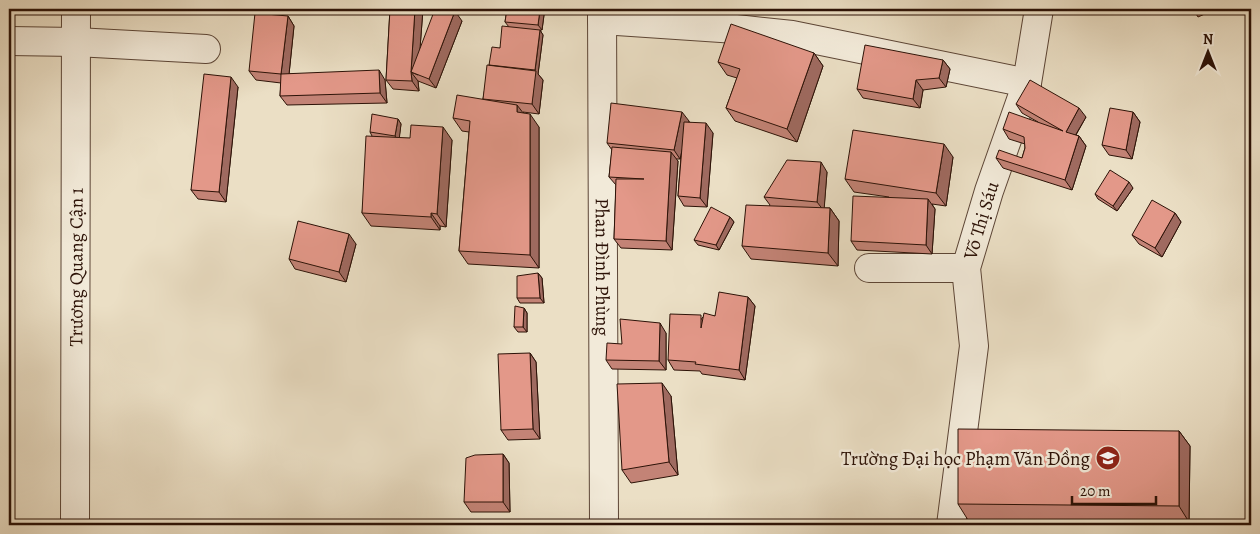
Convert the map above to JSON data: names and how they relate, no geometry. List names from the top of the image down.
{
  "streets": {
    "street": ["Võ Thị Sáu", "Trương Quang Cận 1", "Phan Đình Phùng"]
  },
  "places": {
    "school or university": ["Trường Đại học Phạm Văn Đồng"]
  },
  "scale_bar": "20 m",
  "north": "top"
}
